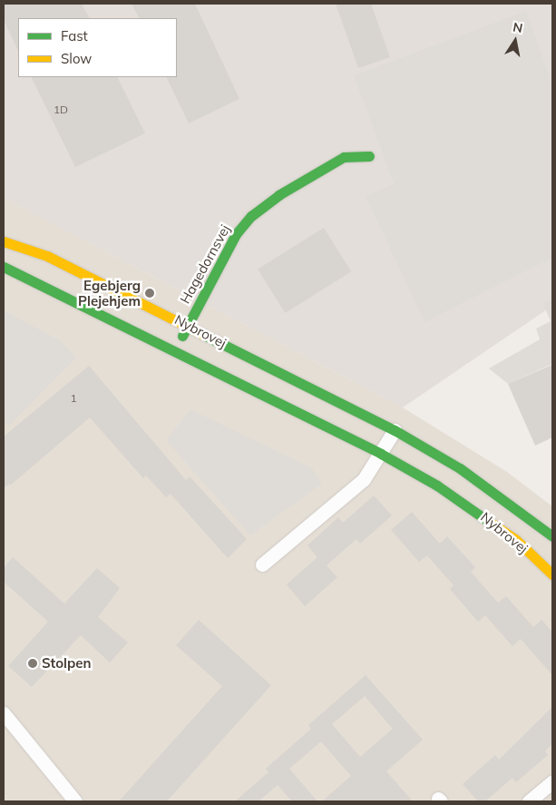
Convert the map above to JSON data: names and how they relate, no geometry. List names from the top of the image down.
{
  "streets": {
    "street": ["Hagedornsvej", "Nybrovej"]
  },
  "crossings": [
    ["Hagedornsvej", "Nybrovej"]
  ],
  "places": ["Egebjerg Plejehjem", "Stolpen"],
  "house_numbers": ["1D", "1"],
  "legend": ["Fast", "Slow"],
  "north": "top"
}
